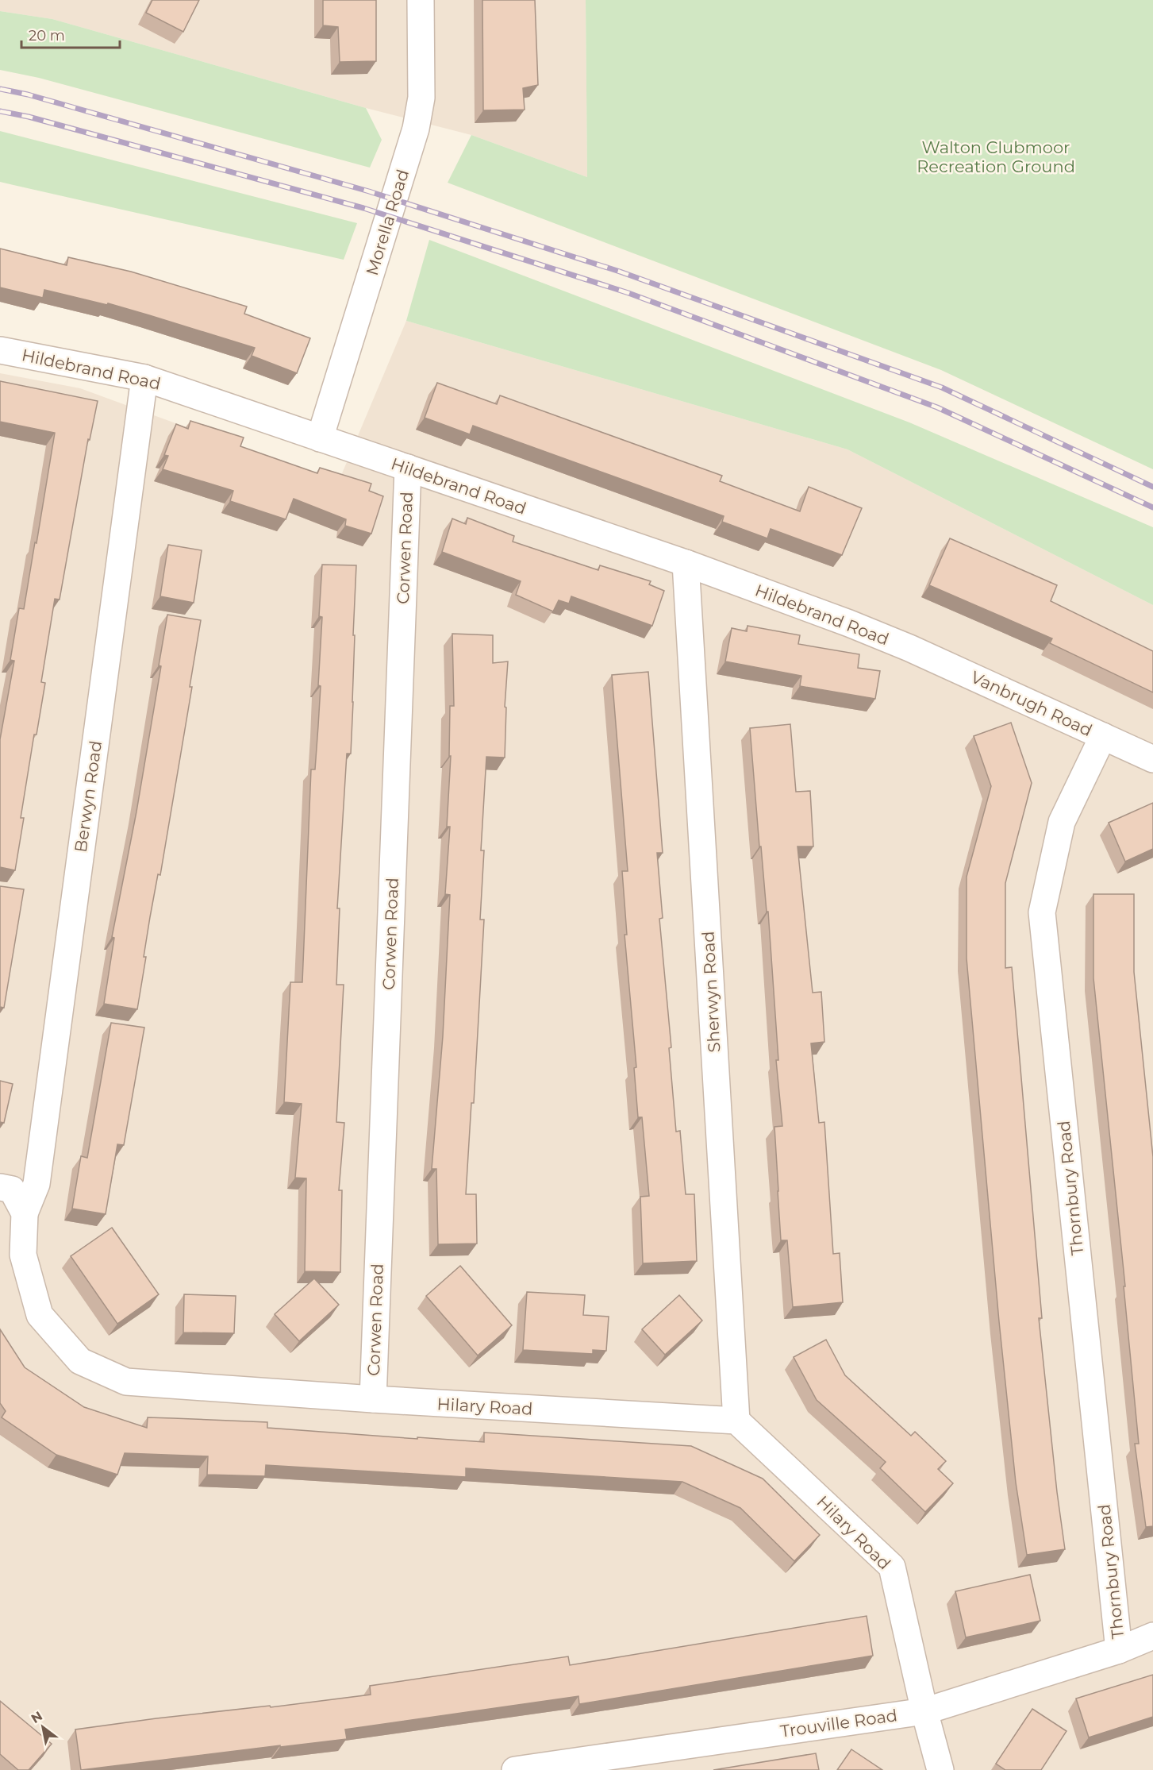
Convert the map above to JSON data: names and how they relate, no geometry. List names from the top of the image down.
{
  "streets": {
    "street": [
      "Morella Road",
      "Hildebrand Road",
      "Corwen Road",
      "Vanbrugh Road",
      "Berwyn Road",
      "Sherwyn Road",
      "Thornbury Road",
      "Hilary Road",
      "Trouville Road"
    ]
  },
  "crossings": [
    ["Morella Road", "Hildebrand Road"],
    ["Hildebrand Road", "Corwen Road"],
    ["Hildebrand Road", "Vanbrugh Road"],
    ["Hildebrand Road", "Berwyn Road"],
    ["Hildebrand Road", "Sherwyn Road"],
    ["Corwen Road", "Hilary Road"],
    ["Vanbrugh Road", "Thornbury Road"],
    ["Berwyn Road", "Hilary Road"],
    ["Sherwyn Road", "Hilary Road"],
    ["Thornbury Road", "Trouville Road"],
    ["Hilary Road", "Trouville Road"]
  ],
  "parks": ["Walton Clubmoor Recreation Ground"],
  "scale_bar": "20 m",
  "north": "top left"
}
